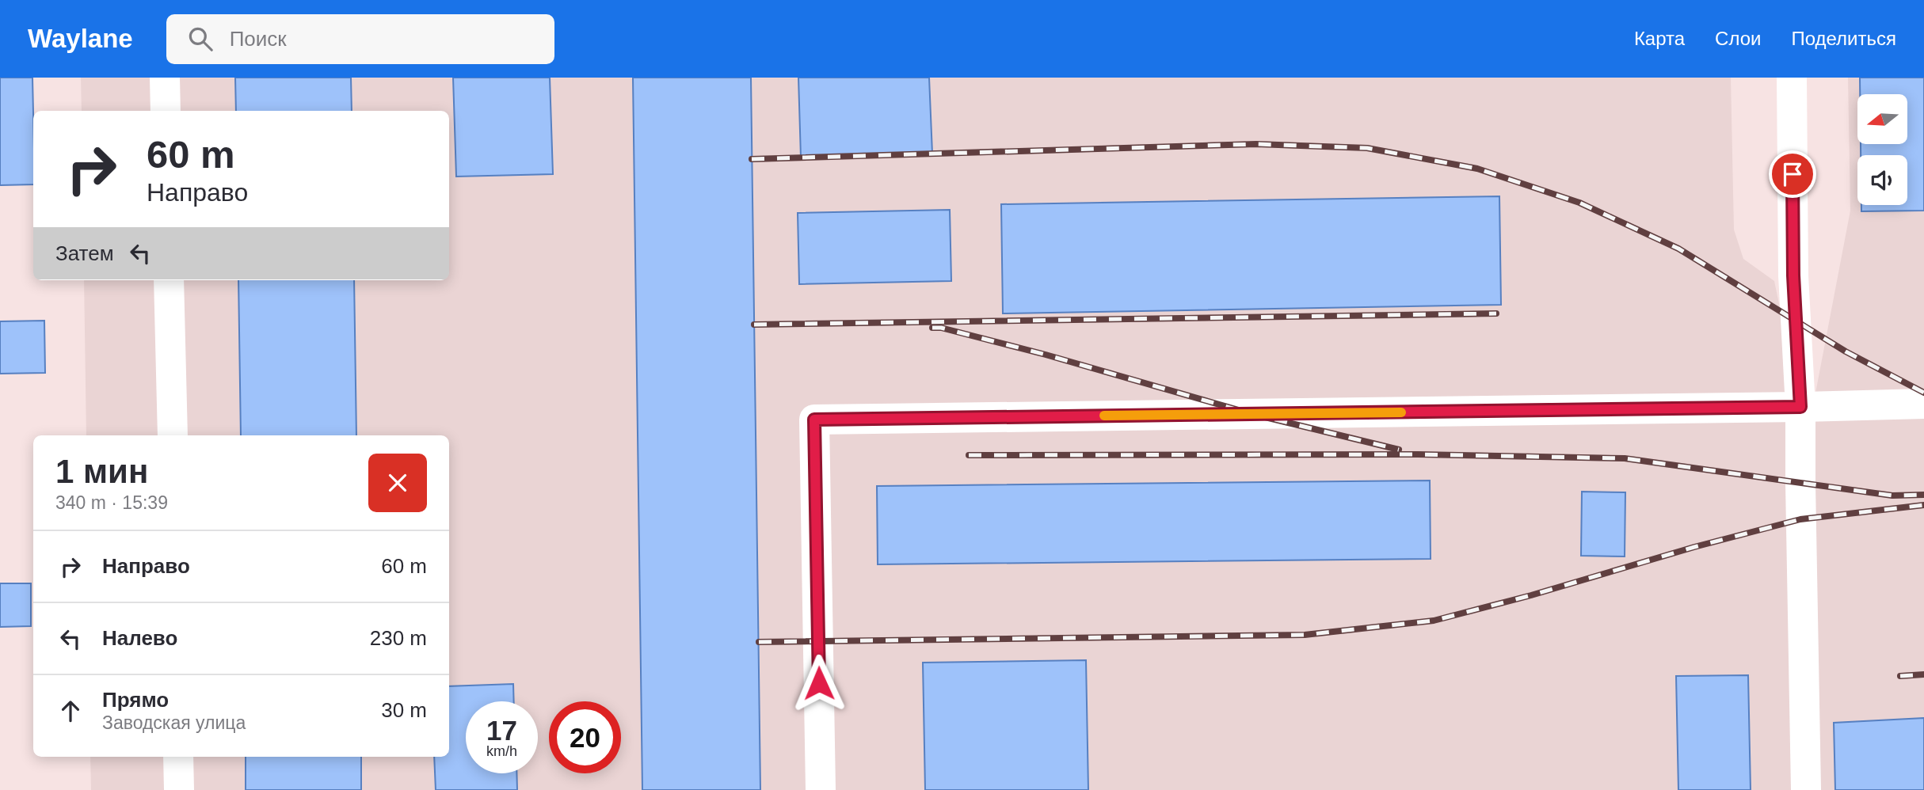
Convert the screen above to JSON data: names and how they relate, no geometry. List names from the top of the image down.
{
  "north": "left",
  "page": {
    "header": "Waylane",
    "search": "Поиск",
    "nav": ["Карта", "Слои", "Поделиться"],
    "turn": ["60 m", "Направо"],
    "then": "Затем",
    "heading": ["1 мин", "340 m · 15:39"],
    "list": [
      {
        "name": "Направо",
        "value": "60 m"
      },
      {
        "name": "Налево",
        "value": "230 m"
      },
      {
        "name": "Прямо",
        "note": "Заводская улица",
        "value": "30 m"
      }
    ],
    "speed": "17 km/h",
    "limit": "20"
  }
}
